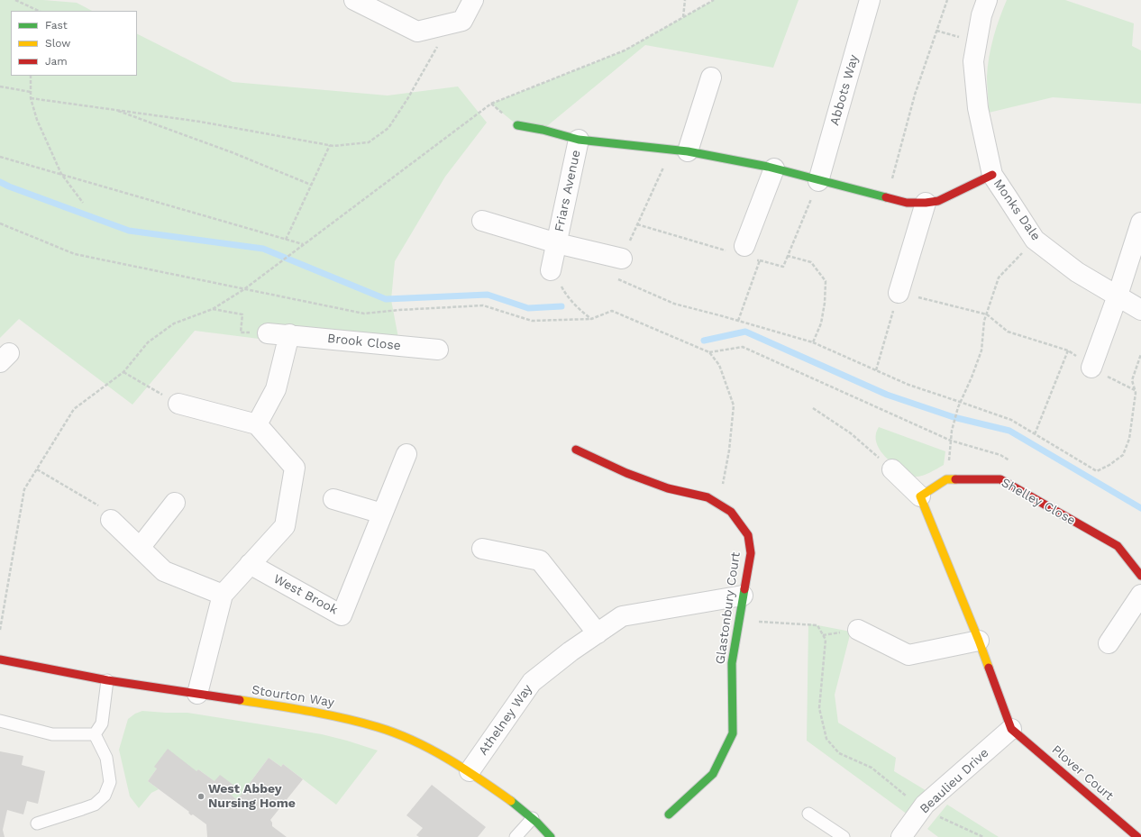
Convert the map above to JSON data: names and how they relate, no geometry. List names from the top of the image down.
{
  "streets": {
    "street": [
      "Abbots Way",
      "Friars Avenue",
      "Monks Dale",
      "Brook Close",
      "Shelley Close",
      "West Brook",
      "Glastonbury Court",
      "Stourton Way",
      "Athelney Way",
      "Plover Court",
      "Beaulieu Drive"
    ]
  },
  "crossings": [
    ["Glastonbury Court", "Athelney Way"],
    ["Stourton Way", "Athelney Way"],
    ["Plover Court", "Beaulieu Drive"]
  ],
  "places": ["West Abbey Nursing Home"],
  "legend": ["Fast", "Slow", "Jam"]
}
